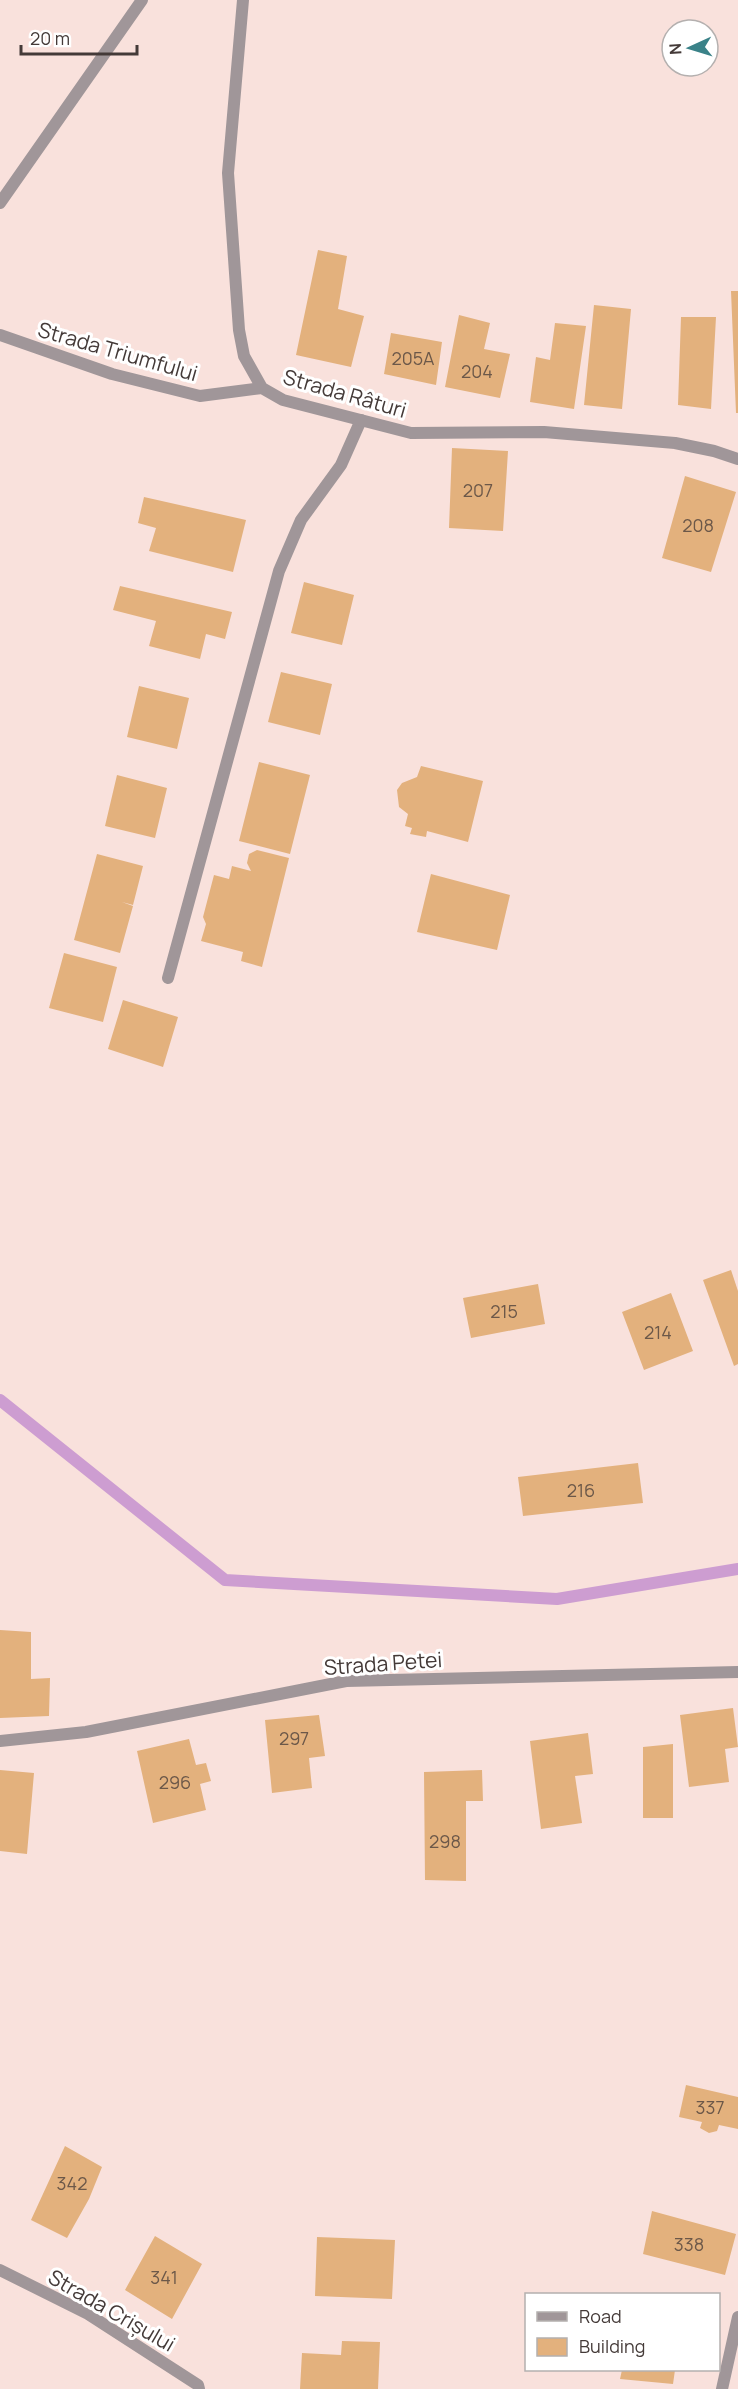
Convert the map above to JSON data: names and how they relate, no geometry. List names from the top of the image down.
{
  "streets": {
    "street": [
      "Strada Triumfului",
      "Strada Râturi",
      "Strada Petei",
      "Strada Crișului"
    ]
  },
  "crossings": [
    ["Strada Triumfului", "Strada Râturi"]
  ],
  "house_numbers": [
    "205A",
    "204",
    "207",
    "208",
    "215",
    "214",
    "216",
    "297",
    "296",
    "298",
    "337",
    "342",
    "338",
    "341"
  ],
  "legend": ["Road", "Building"],
  "scale_bar": "20 m",
  "north": "left"
}
